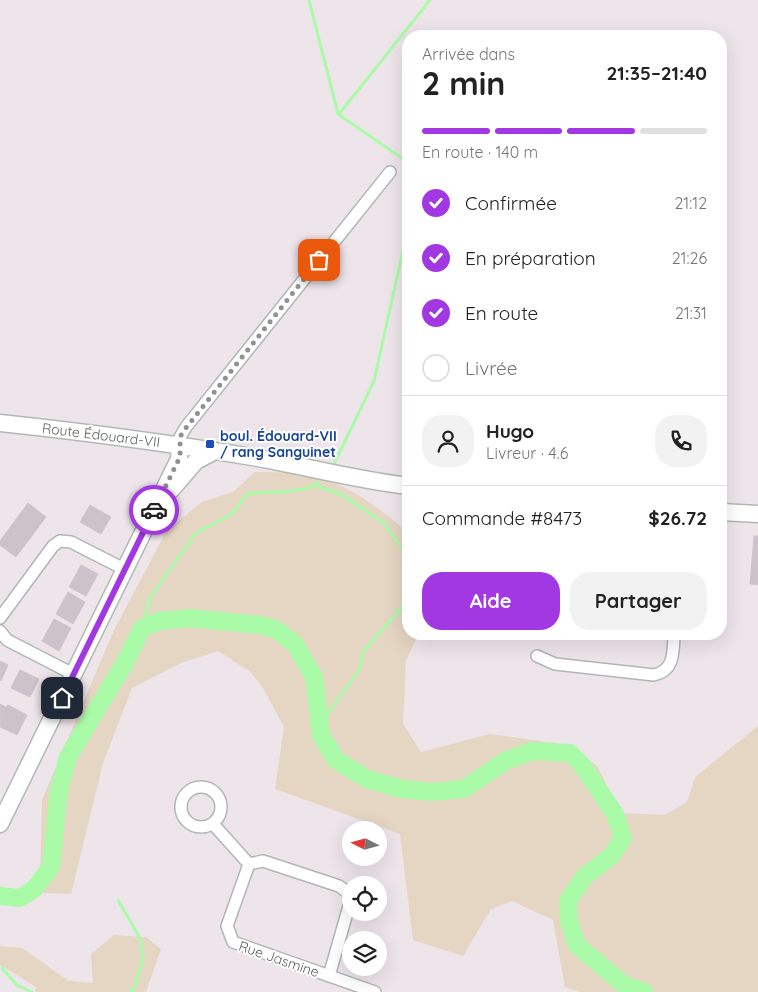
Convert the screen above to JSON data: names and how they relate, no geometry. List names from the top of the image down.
{
  "streets": {
    "street": ["Route Édouard-VII", "Rue Jasmine"]
  },
  "places": {
    "transit": ["boul. Édouard-VII / rang Sanguinet"]
  },
  "north": "left",
  "page": {
    "heading": ["2 min", "Arrivée dans", "21:35–21:40"],
    "panel": [
      "Hugo",
      "Livreur · 4.6",
      "Commande #8473",
      "$26.72"
    ],
    "bar": "En route · 140 m",
    "list": [
      ["Confirmée", "21:12"],
      ["En préparation", "21:26"],
      ["En route", "21:31"],
      "Livrée"
    ],
    "buttons": ["Aide", "Partager"]
  }
}
